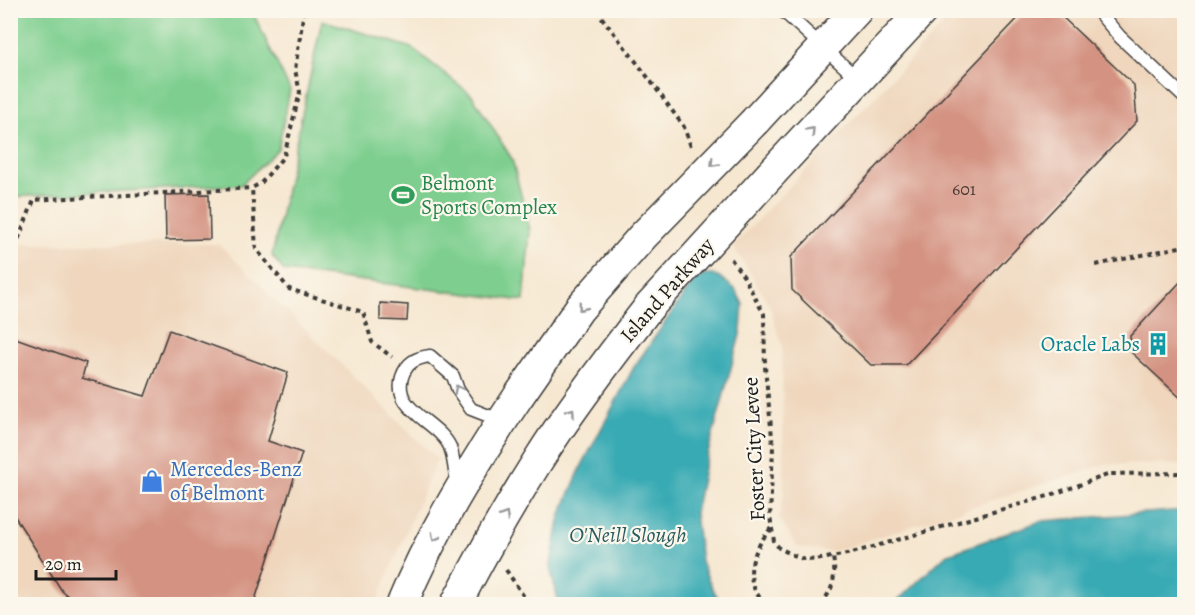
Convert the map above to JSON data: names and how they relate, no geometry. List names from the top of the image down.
{
  "streets": {
    "street": ["Island Parkway"],
    "path": ["Foster City Levee"]
  },
  "water": ["O'Neill Slough"],
  "places": {
    "sports": ["Belmont Sports Complex"],
    "building": ["Oracle Labs"],
    "shop": ["Mercedes-Benz of Belmont"]
  },
  "house_numbers": ["601"],
  "scale_bar": "20 m"
}
